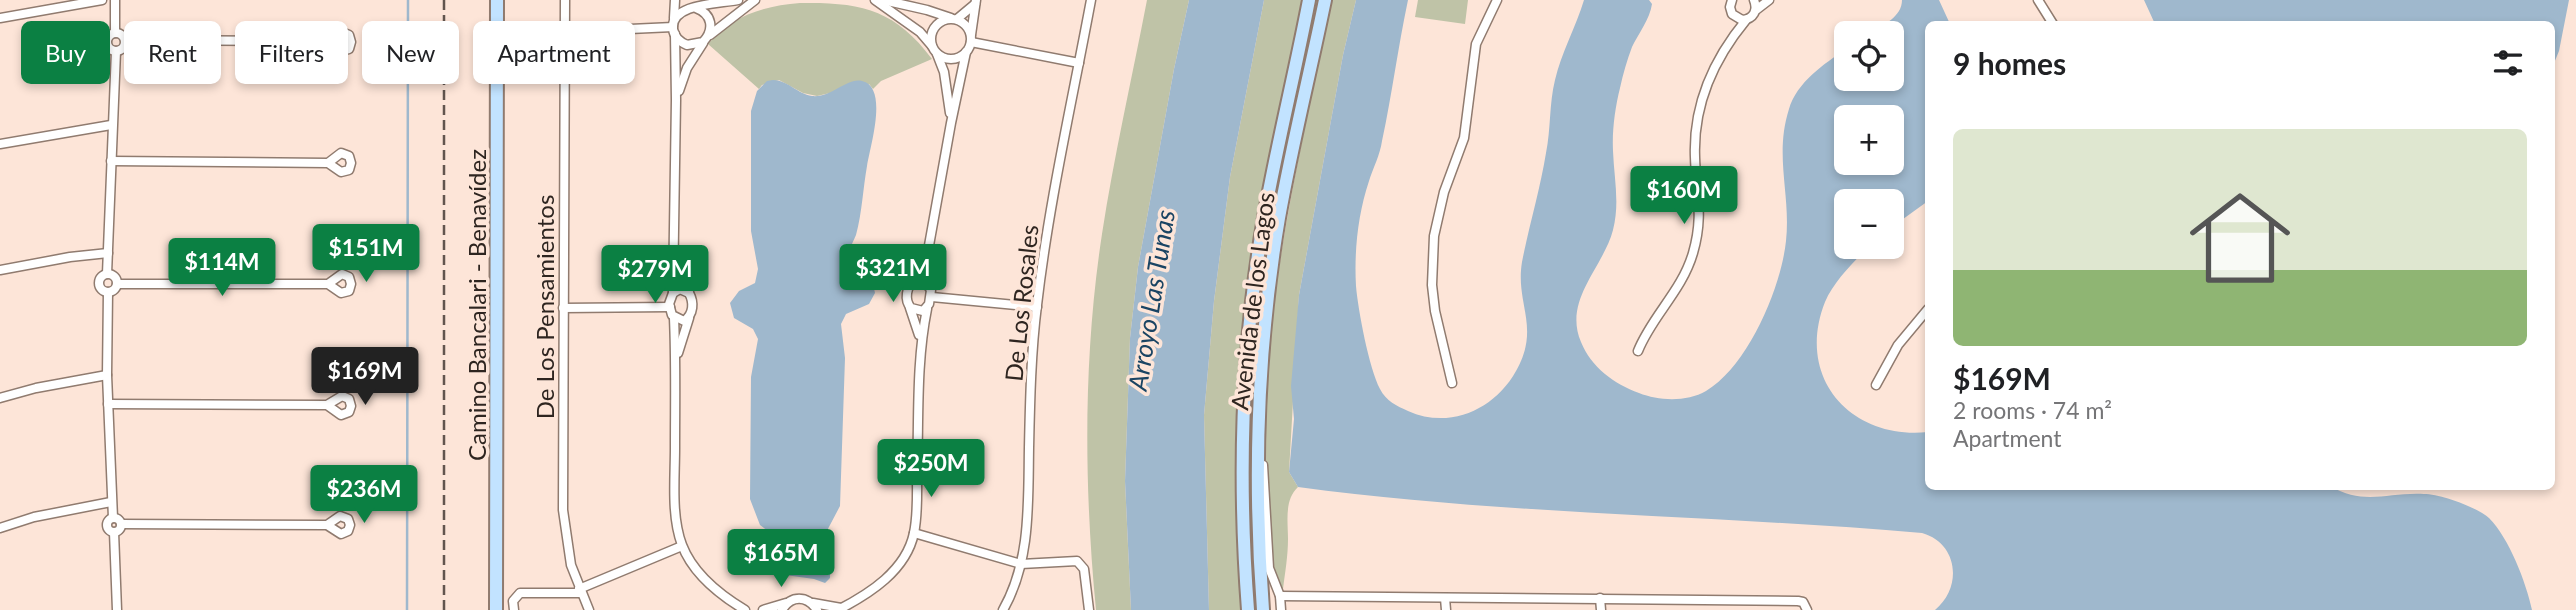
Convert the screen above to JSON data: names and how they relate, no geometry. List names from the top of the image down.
{
  "streets": {
    "street": [
      "Avenida de los Lagos",
      "De Los Rosales",
      "Camino Bancalari - Benavídez",
      "De Los Pensamientos"
    ]
  },
  "water": ["Arroyo Las Tunas"],
  "page": {
    "map_buttons": ["+", "−"],
    "chip": [
      "Buy",
      "Rent",
      "Filters",
      "New",
      "Apartment"
    ],
    "heading": "9 homes",
    "list": [
      {
        "name": "$169M",
        "note": "2 rooms · 74 m² · Apartment"
      }
    ],
    "price": [
      "$160M",
      "$151M",
      "$114M",
      "$321M",
      "$279M",
      "$169M",
      "$250M",
      "$236M",
      "$165M"
    ]
  }
}
